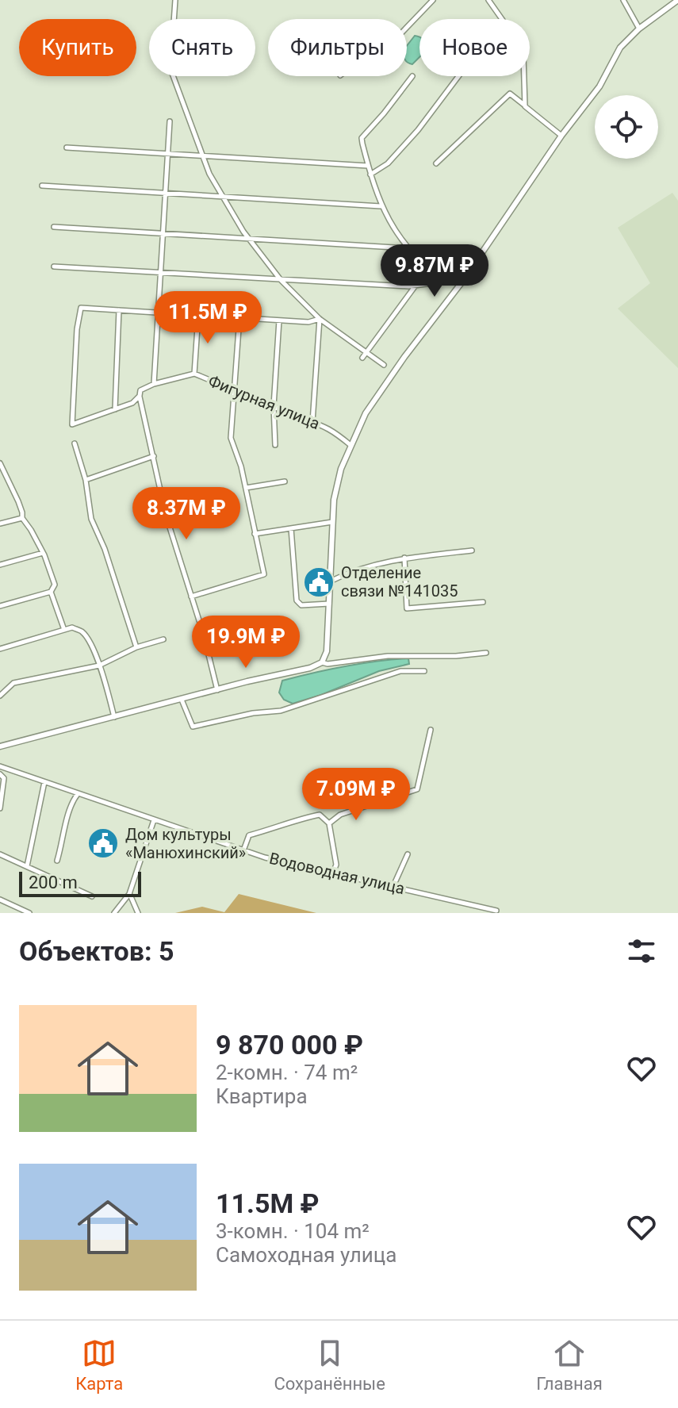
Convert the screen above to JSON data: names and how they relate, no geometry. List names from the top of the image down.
{
  "streets": {
    "street": ["Фигурная улица", "Водоводная улица"]
  },
  "places": {
    "public building": ["Отделение связи №141035", "Дом культуры «Манюхинский»"]
  },
  "scale_bar": "200 m",
  "page": {
    "chip": [
      "Купить",
      "Снять",
      "Фильтры",
      "Новое"
    ],
    "price": [
      "9.87M ₽",
      "11.5M ₽",
      "8.37M ₽",
      "19.9M ₽",
      "7.09M ₽"
    ],
    "scale": "200 m",
    "heading": "Объектов: 5",
    "list": [
      {
        "name": "9 870 000 ₽",
        "note": "2-комн. · 74 m² · Квартира"
      },
      {
        "name": "11.5M ₽",
        "note": "3-комн. · 104 m² · Самоходная улица"
      }
    ],
    "tabs": ["Карта", "Сохранённые", "Главная"]
  }
}
